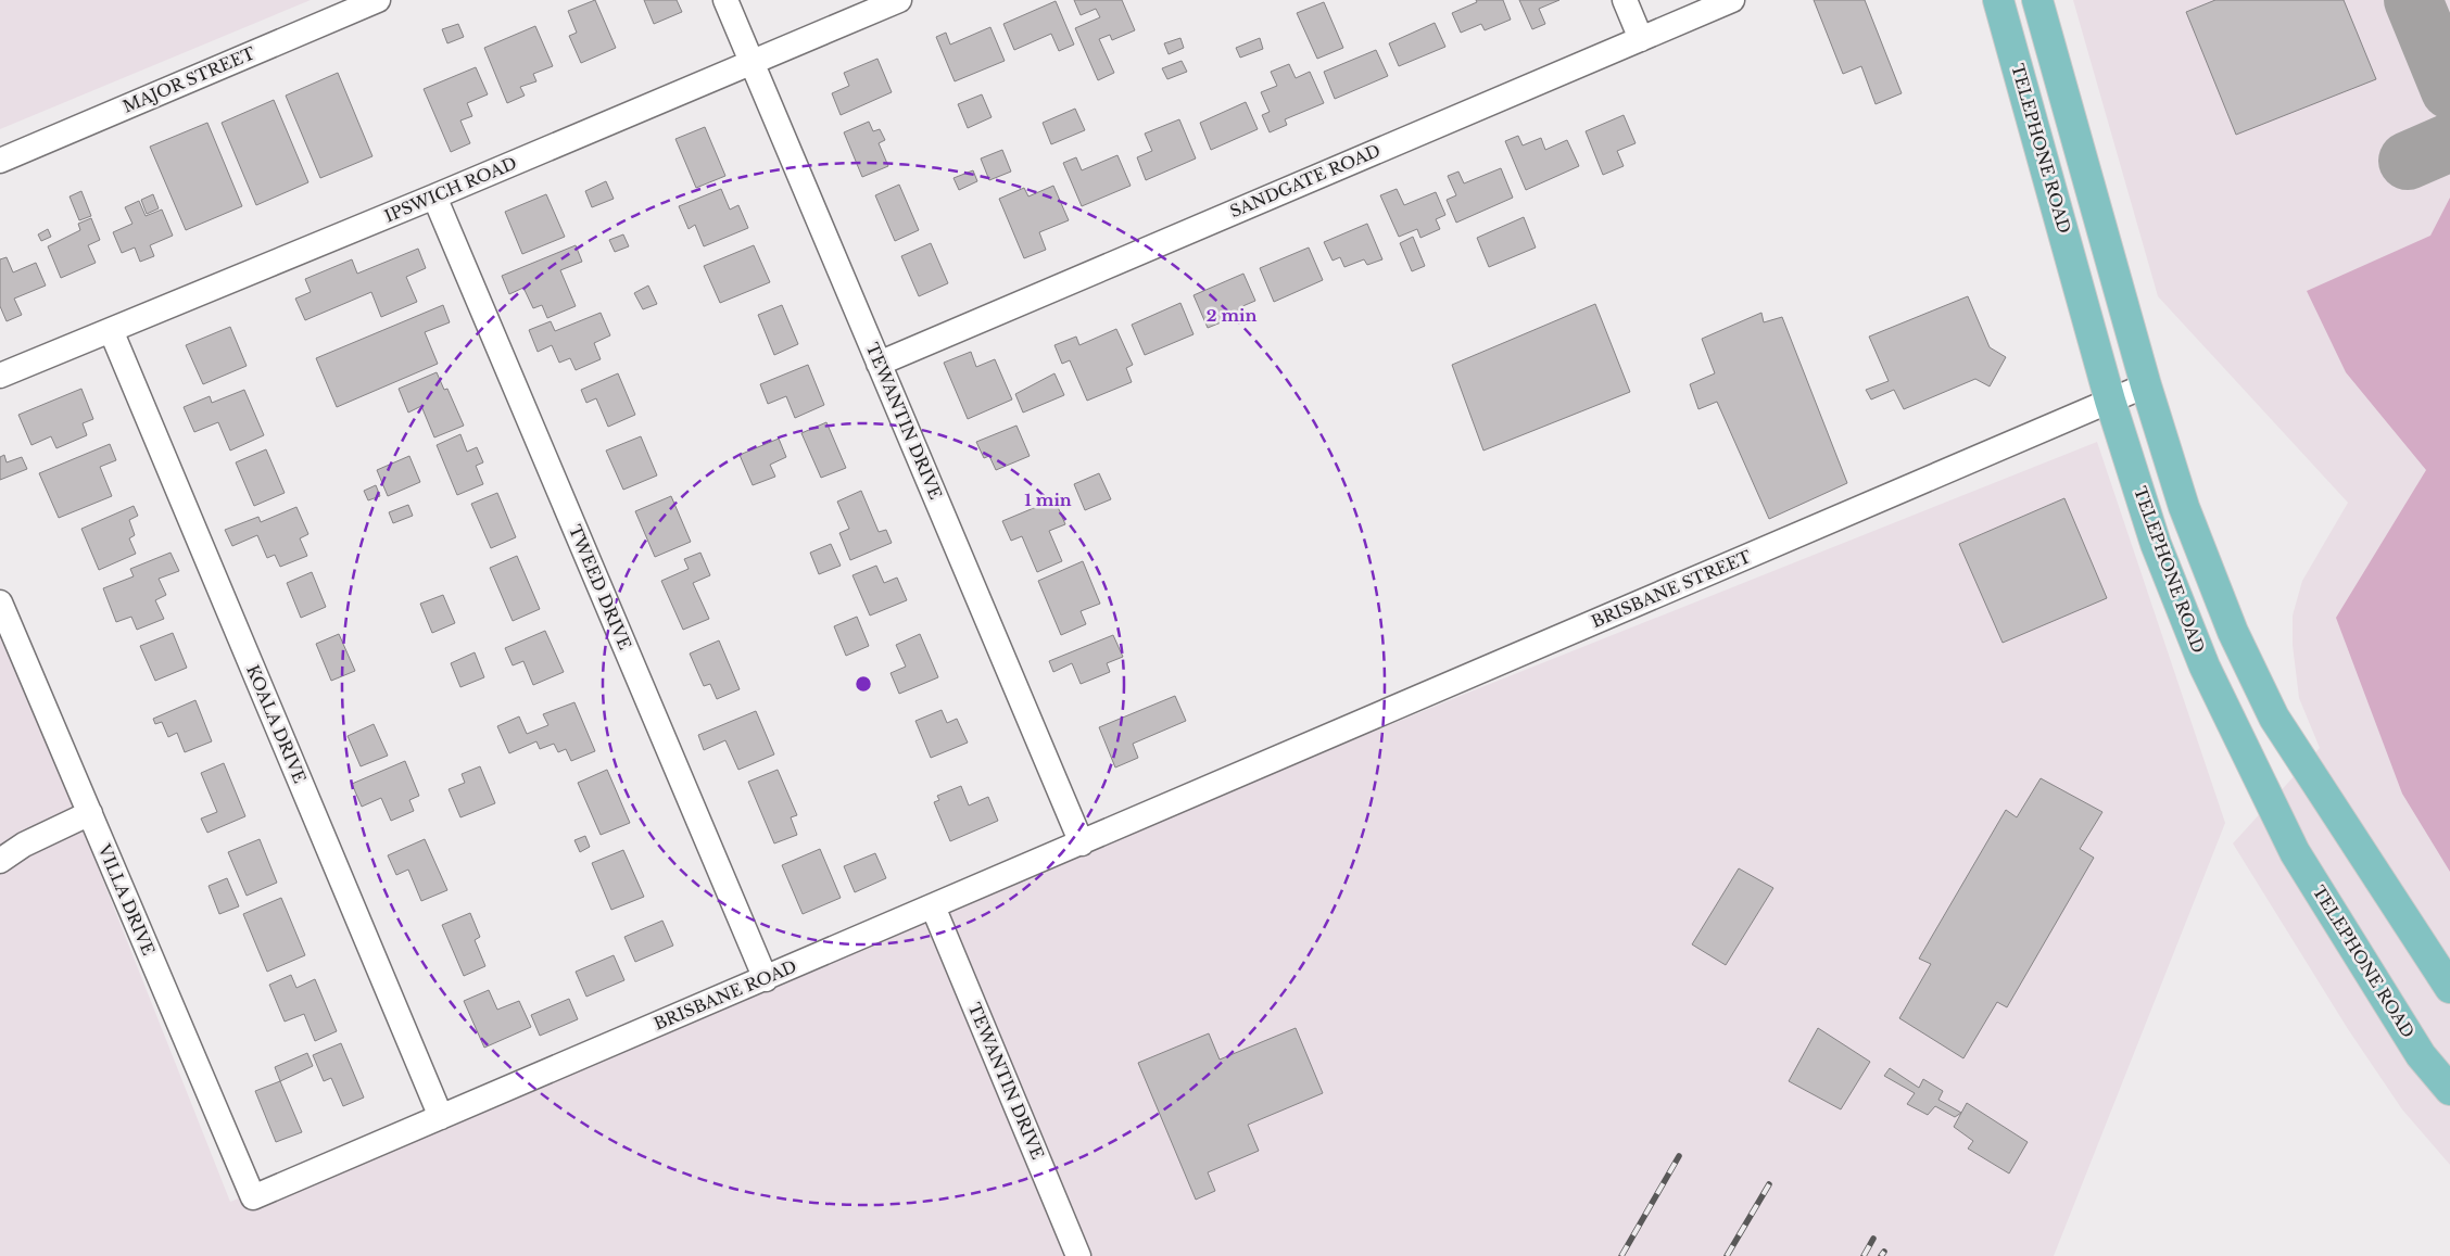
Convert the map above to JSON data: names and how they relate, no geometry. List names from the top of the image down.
{
  "streets": {
    "main road": ["TELEPHONE ROAD"],
    "street": [
      "MAJOR STREET",
      "SANDGATE ROAD",
      "IPSWICH ROAD",
      "TEWANTIN DRIVE",
      "TWEED DRIVE",
      "BRISBANE STREET",
      "KOALA DRIVE",
      "VILLA DRIVE",
      "BRISBANE ROAD"
    ]
  },
  "crossings": [
    ["TELEPHONE ROAD", "BRISBANE STREET"],
    ["SANDGATE ROAD", "TEWANTIN DRIVE"],
    ["IPSWICH ROAD", "TEWANTIN DRIVE"],
    ["IPSWICH ROAD", "TWEED DRIVE"],
    ["IPSWICH ROAD", "KOALA DRIVE"],
    ["TEWANTIN DRIVE", "BRISBANE ROAD"],
    ["TWEED DRIVE", "BRISBANE ROAD"],
    ["BRISBANE STREET", "BRISBANE ROAD"],
    ["KOALA DRIVE", "BRISBANE ROAD"],
    ["VILLA DRIVE", "BRISBANE ROAD"]
  ],
  "rings": ["2 min", "1 min"]
}
